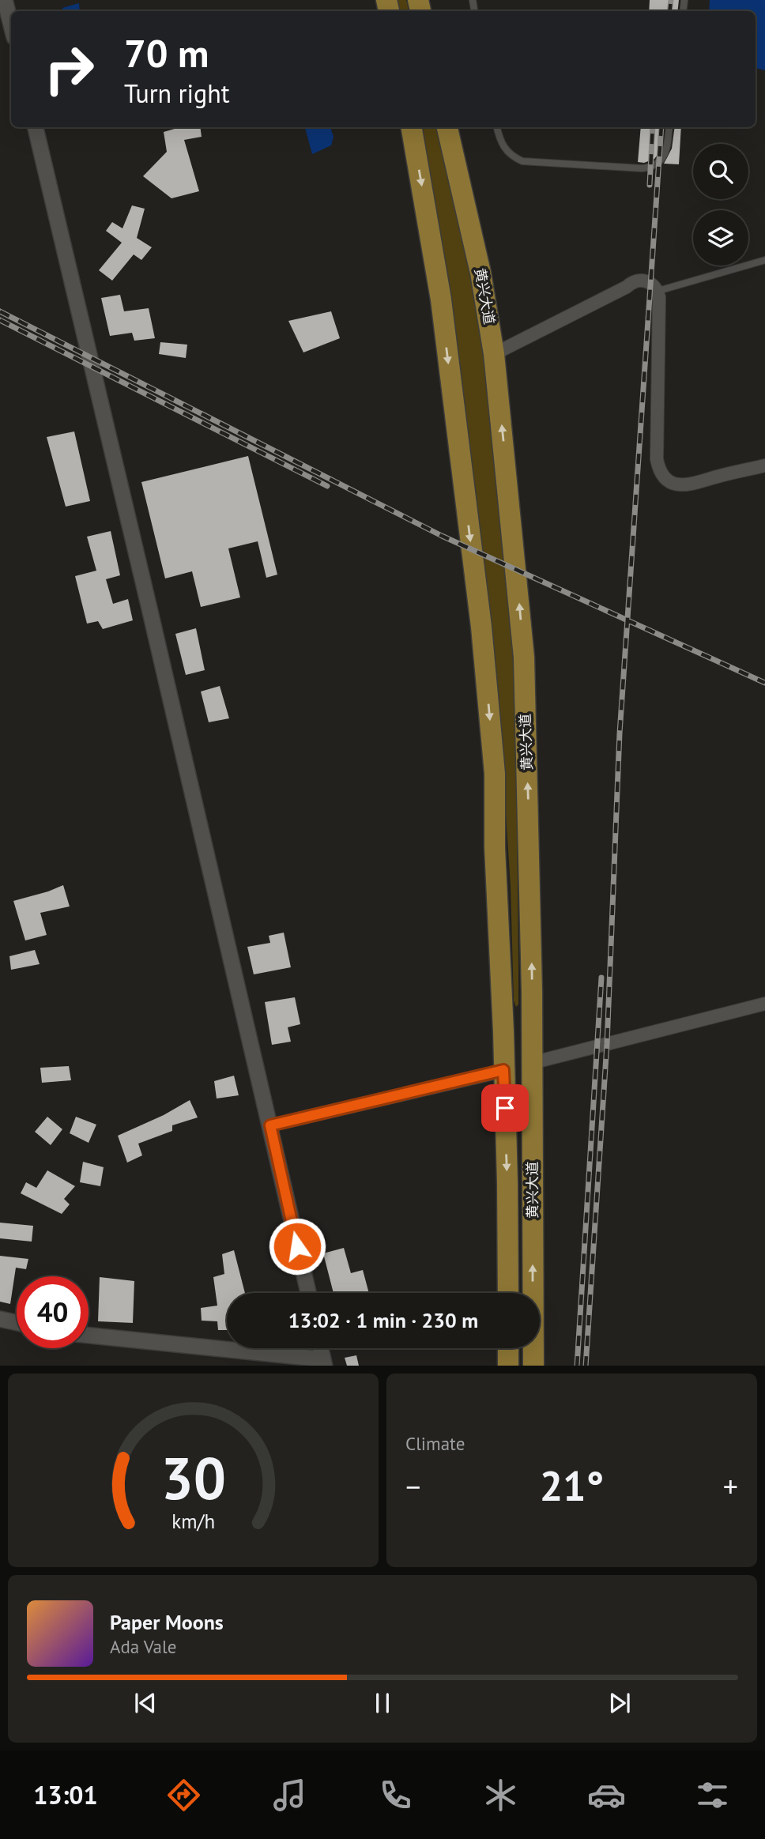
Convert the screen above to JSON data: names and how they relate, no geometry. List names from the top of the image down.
{
  "streets": {
    "highway": ["黄兴大道"]
  },
  "page": {
    "turn": ["70 m", "Turn right"],
    "limit": "40",
    "trip": "13:02 · 1 min · 230 m",
    "tile": "Climate",
    "heat": ["−", "21°", "+"],
    "song": ["Paper Moons", "Ada Vale"],
    "tabs": "13:01",
    "gauge": ["30", "km/h"]
  }
}
